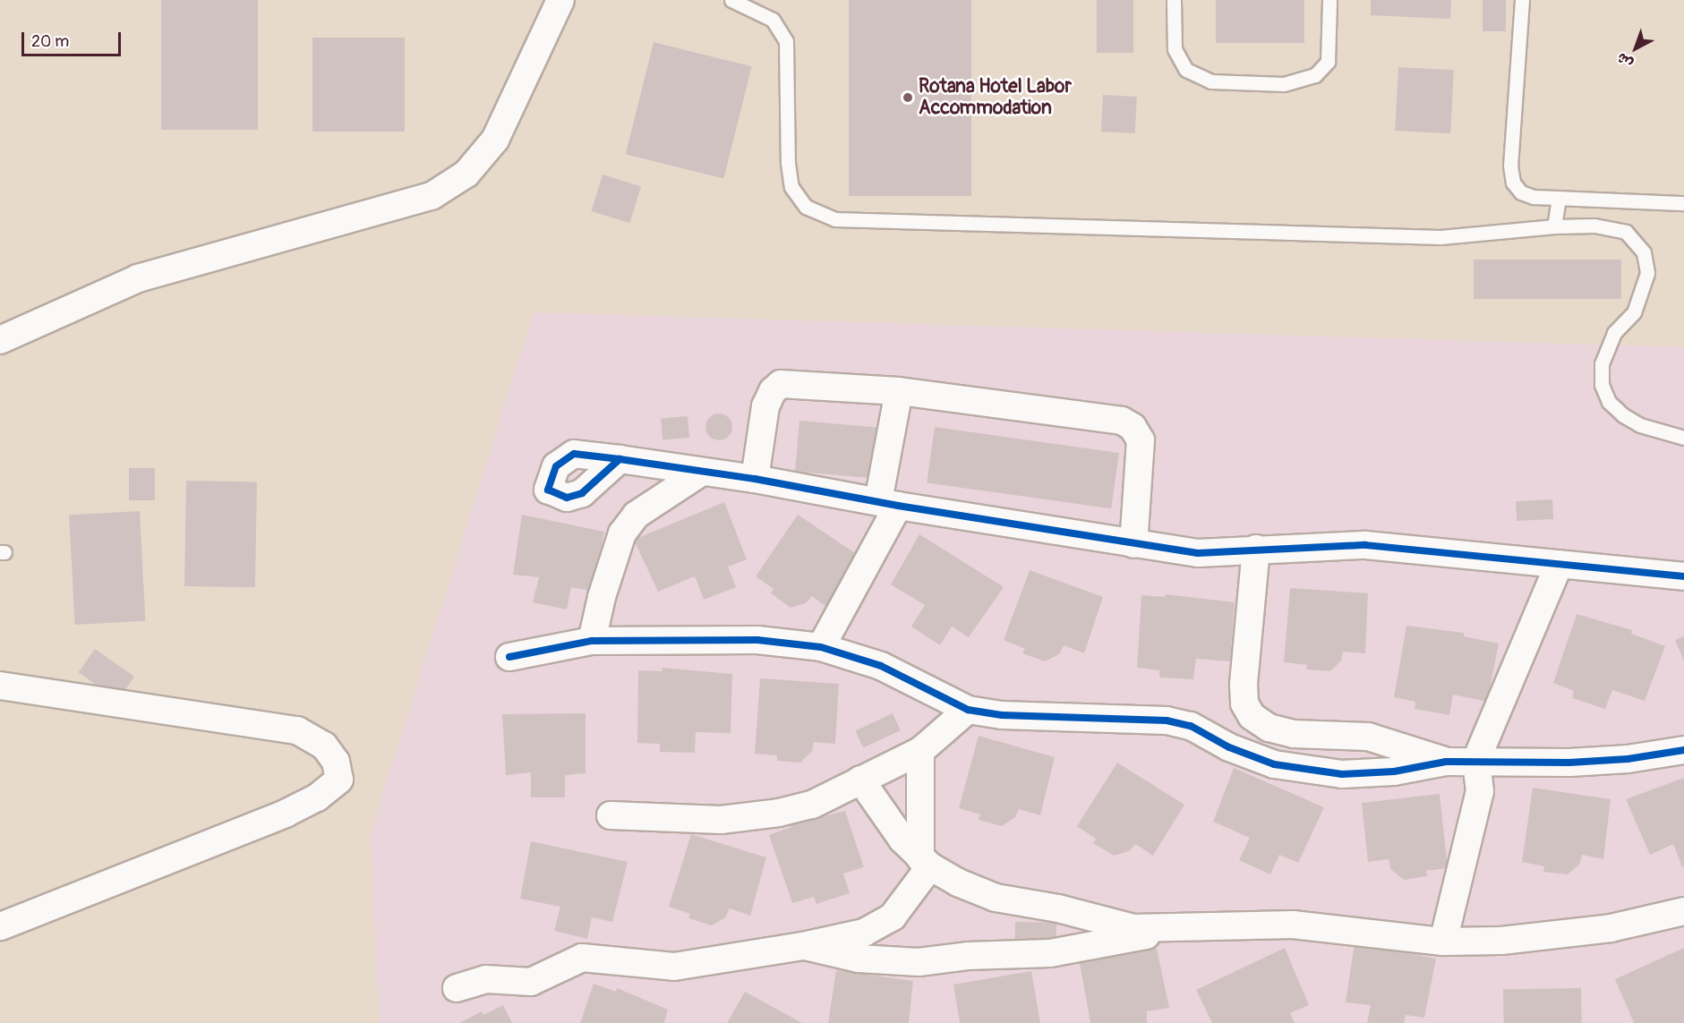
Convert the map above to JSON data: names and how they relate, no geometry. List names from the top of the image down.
{
  "places": ["Rotana Hotel Labor Accommodation"],
  "scale_bar": "20 m",
  "north": "bottom left"
}
